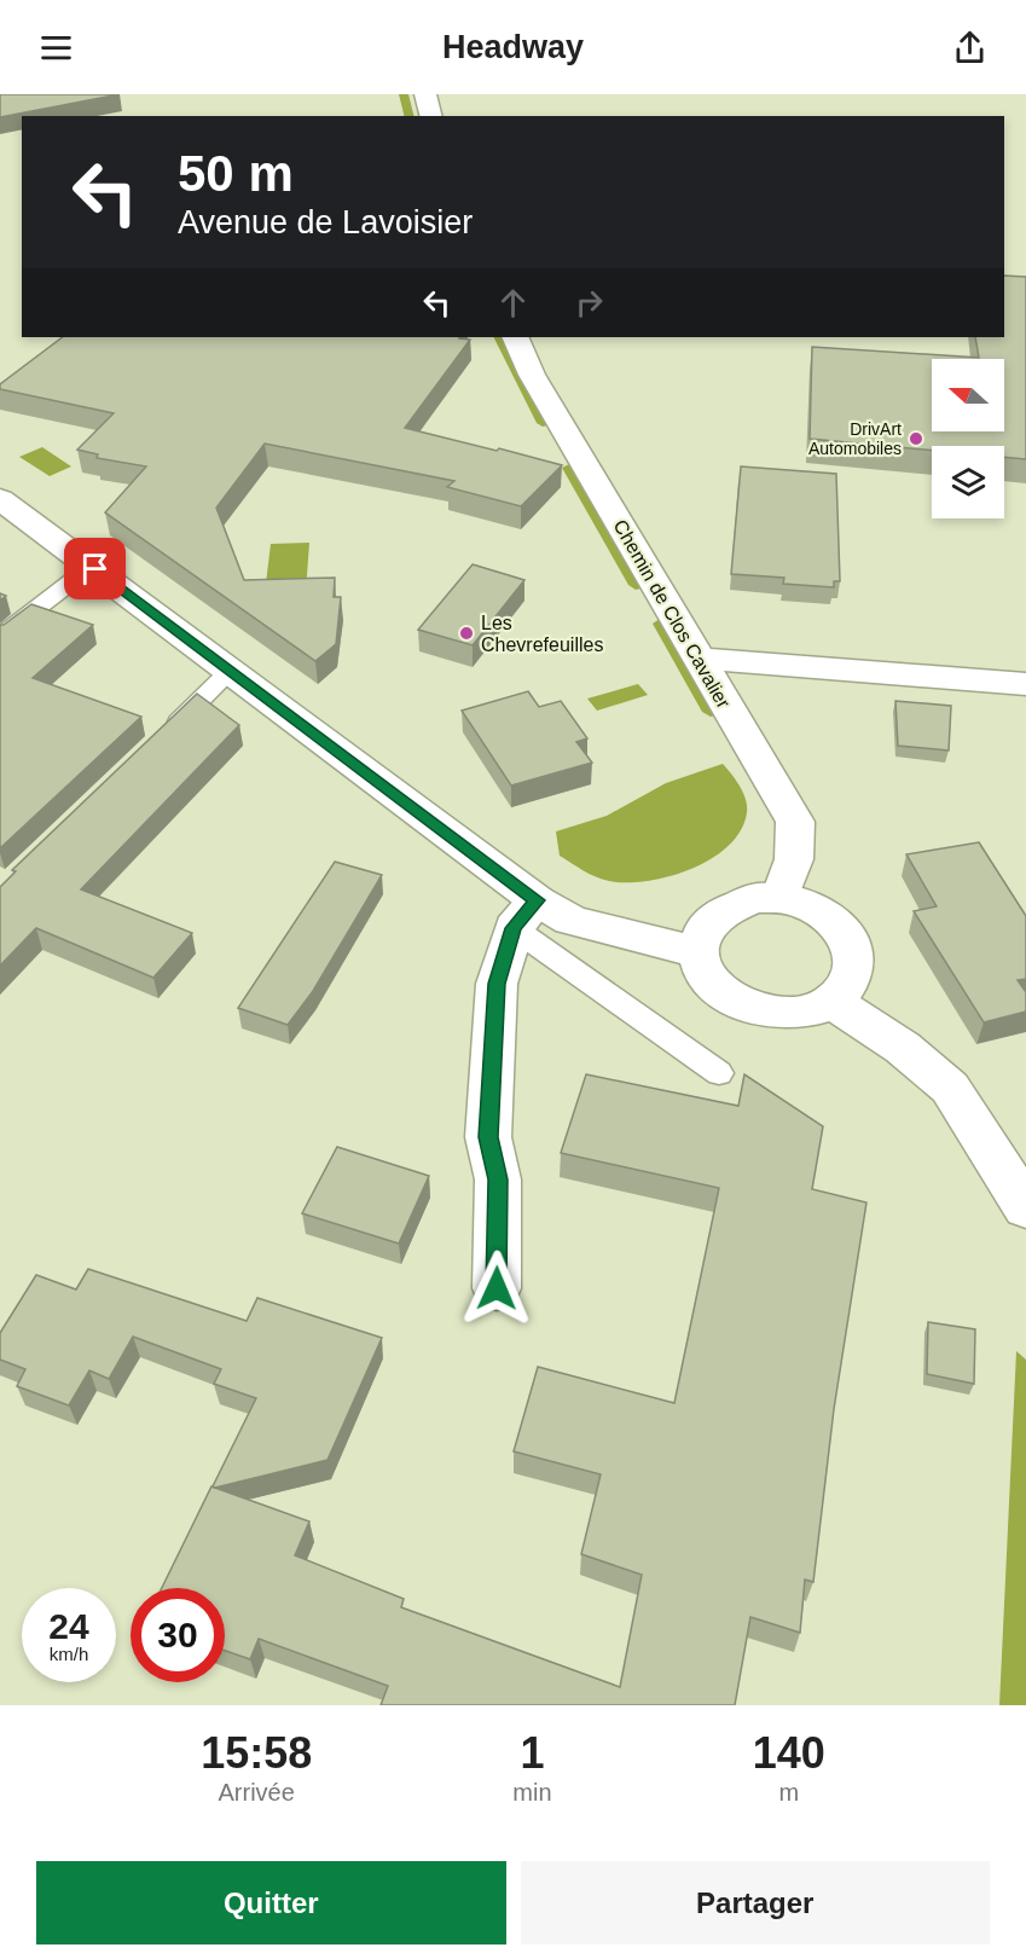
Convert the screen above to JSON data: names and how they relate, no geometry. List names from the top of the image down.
{
  "streets": {
    "street": ["Chemin de Clos Cavalier"]
  },
  "places": ["DrivArt Automobiles", "Les Chevrefeuilles"],
  "north": "left",
  "page": {
    "header": "Headway",
    "turn": ["50 m", "Avenue de Lavoisier"],
    "speed": "24 km/h",
    "limit": "30",
    "eta": [
      "15:58",
      "Arrivée",
      "1",
      "min",
      "140",
      "m"
    ],
    "buttons": ["Quitter", "Partager"]
  }
}
